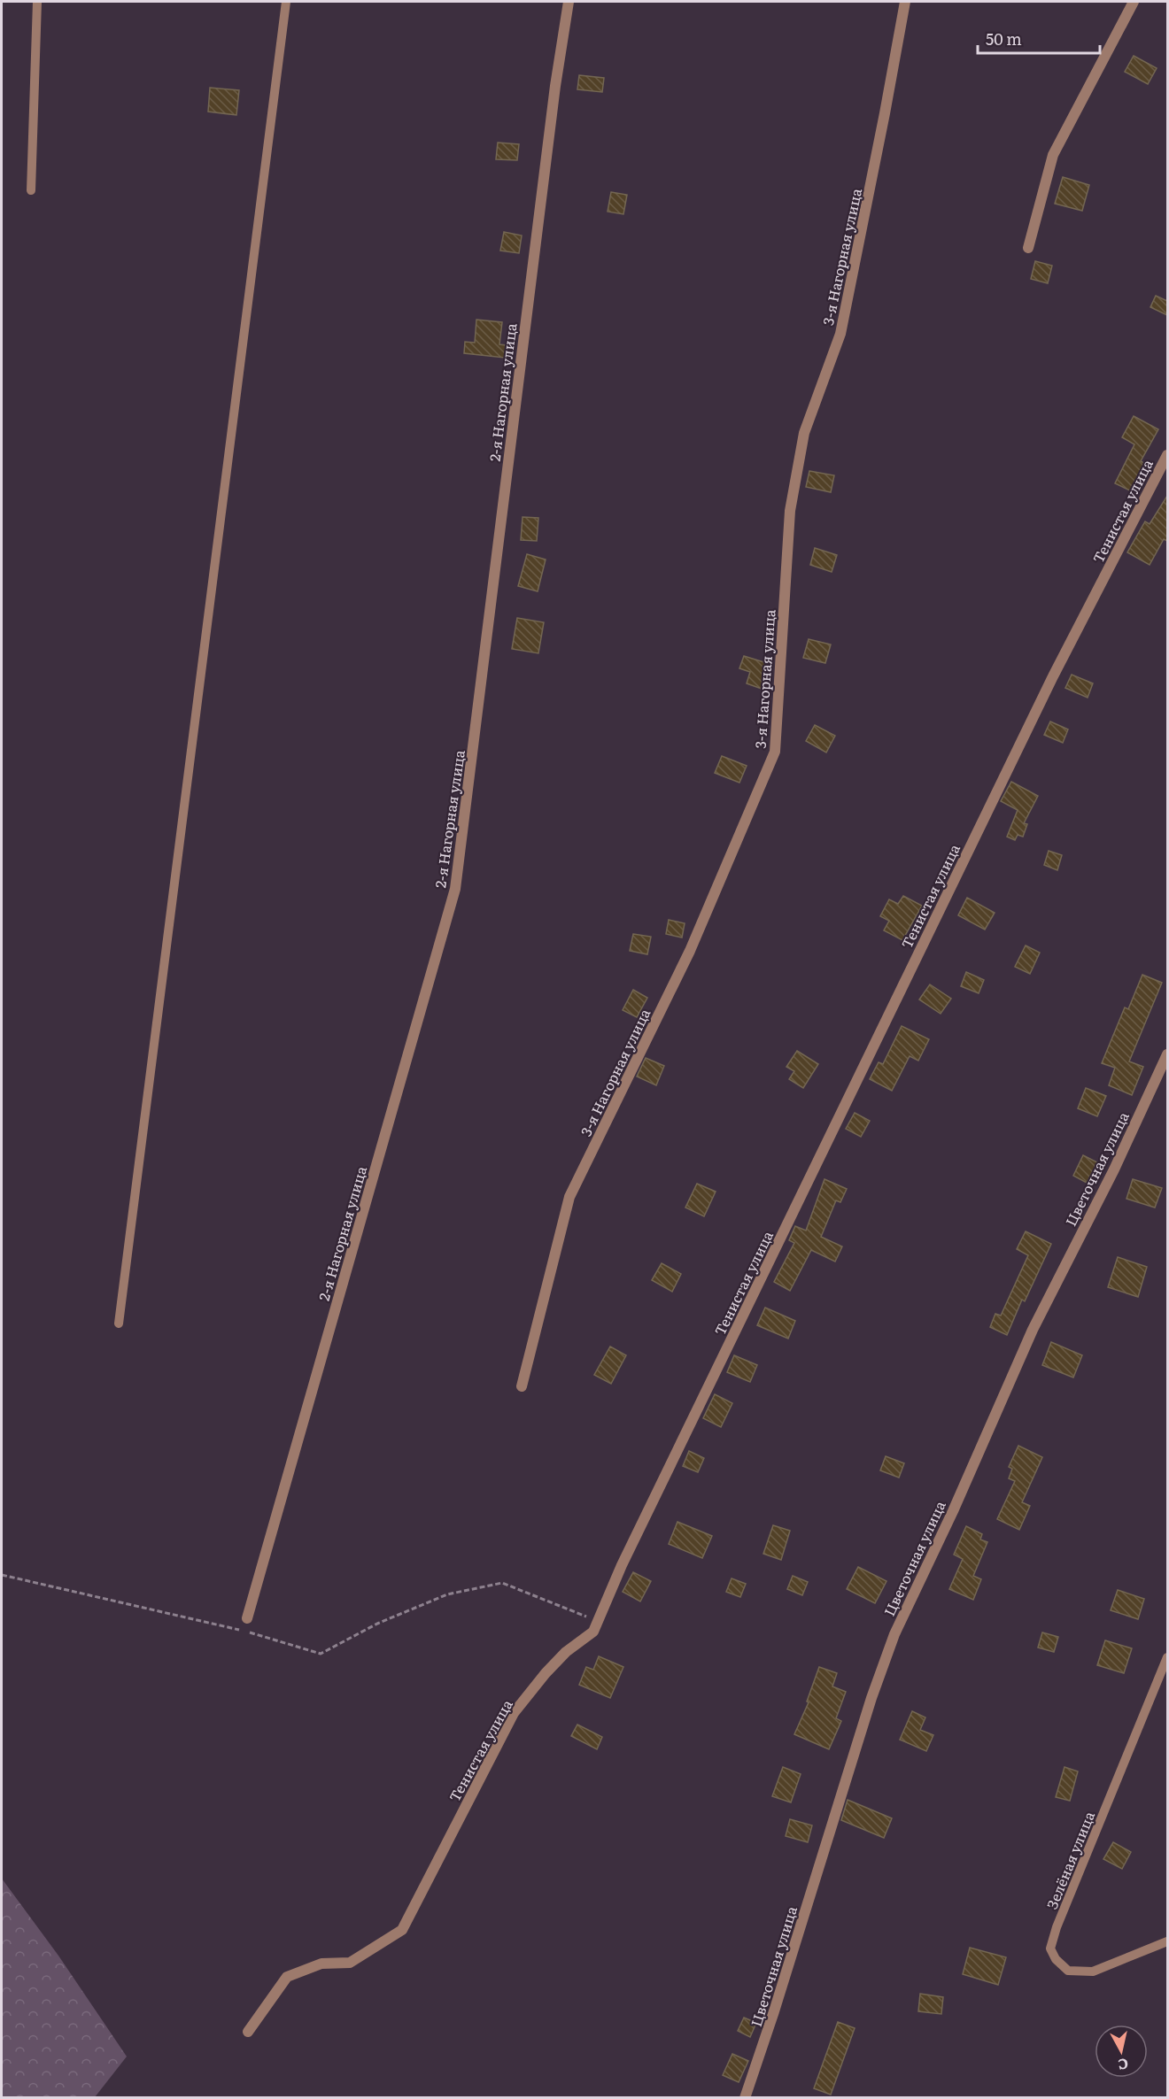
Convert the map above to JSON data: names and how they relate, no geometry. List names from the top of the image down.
{
  "streets": {
    "street": [
      "3-я Нагорная улица",
      "2-я Нагорная улица",
      "Тенистая улица",
      "Цветочная улица"
    ],
    "lane": ["Зелёная улица"]
  },
  "scale_bar": "50 m",
  "north": "bottom"
}
